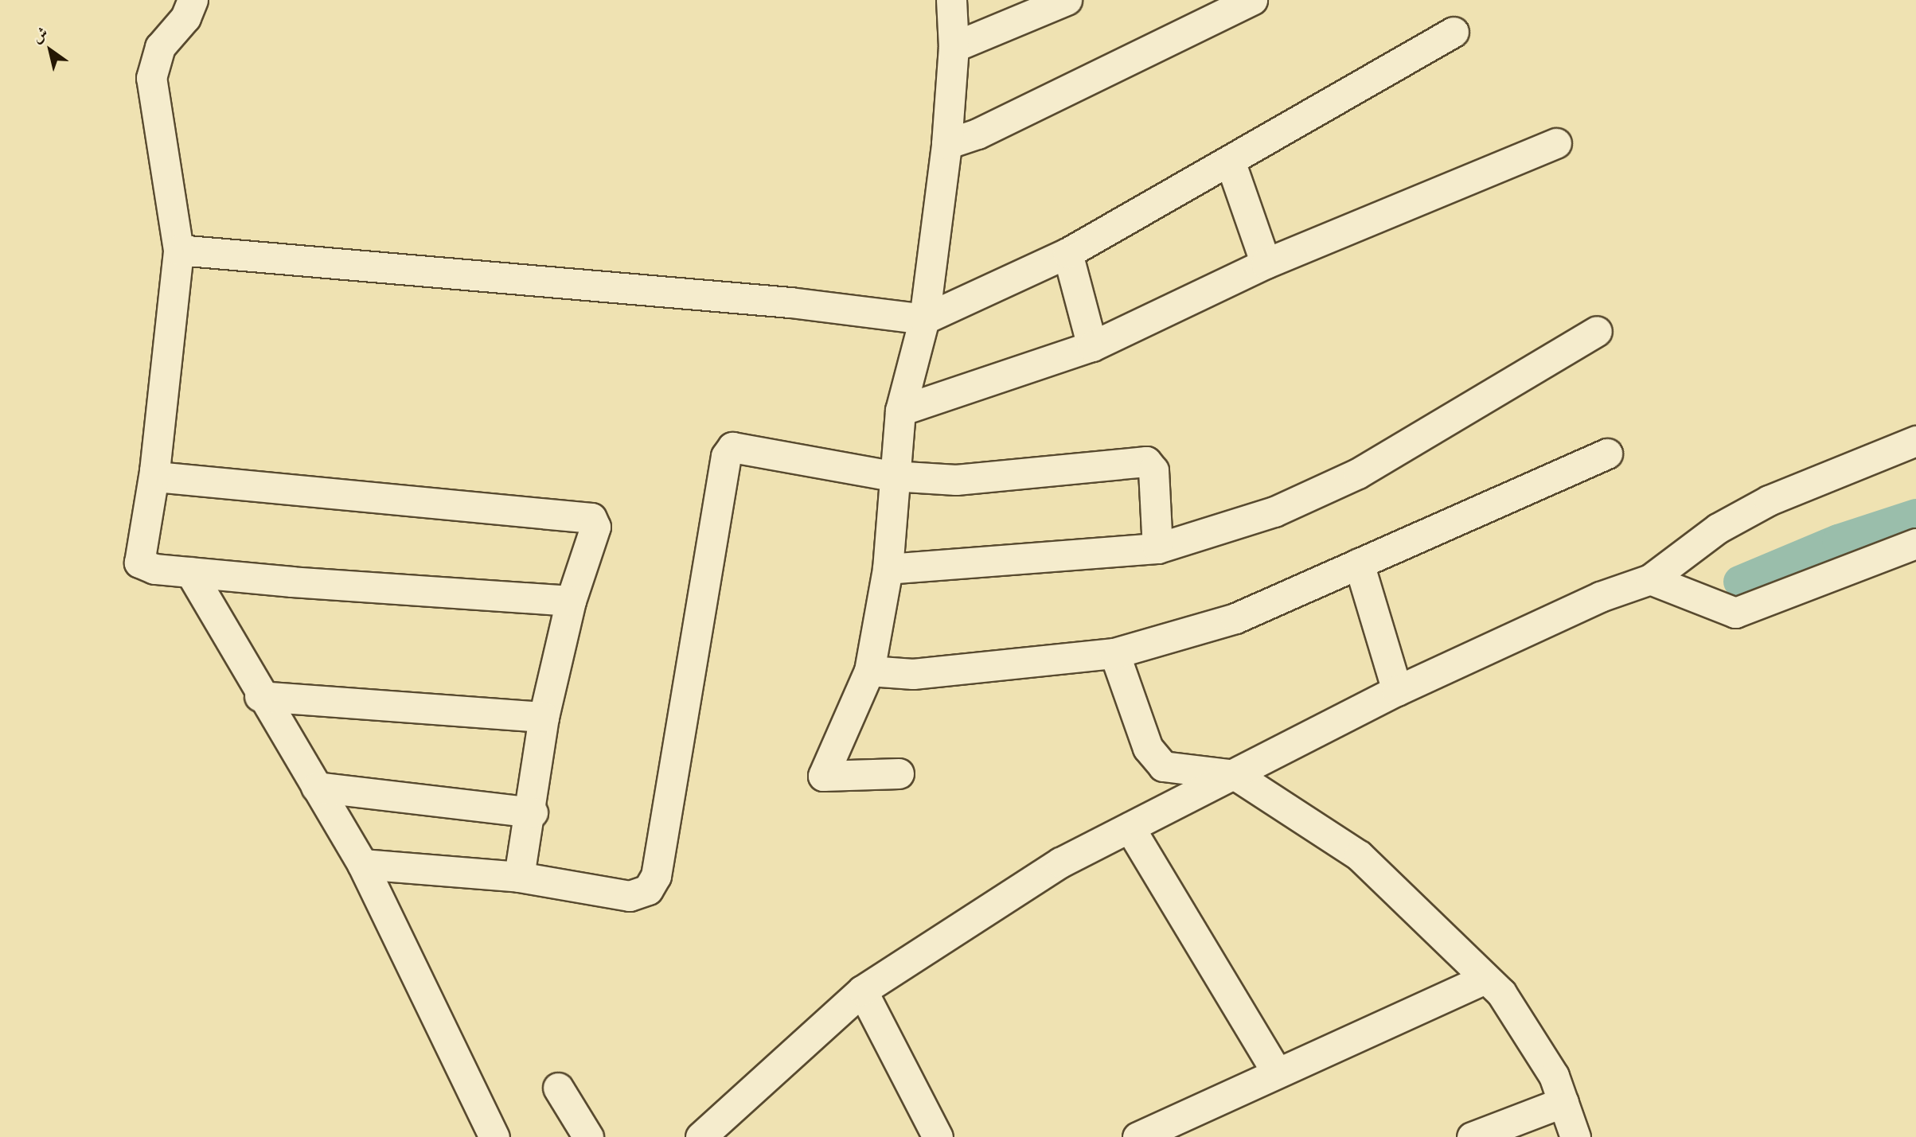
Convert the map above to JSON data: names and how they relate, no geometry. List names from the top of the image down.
{
  "north": "top left"
}
